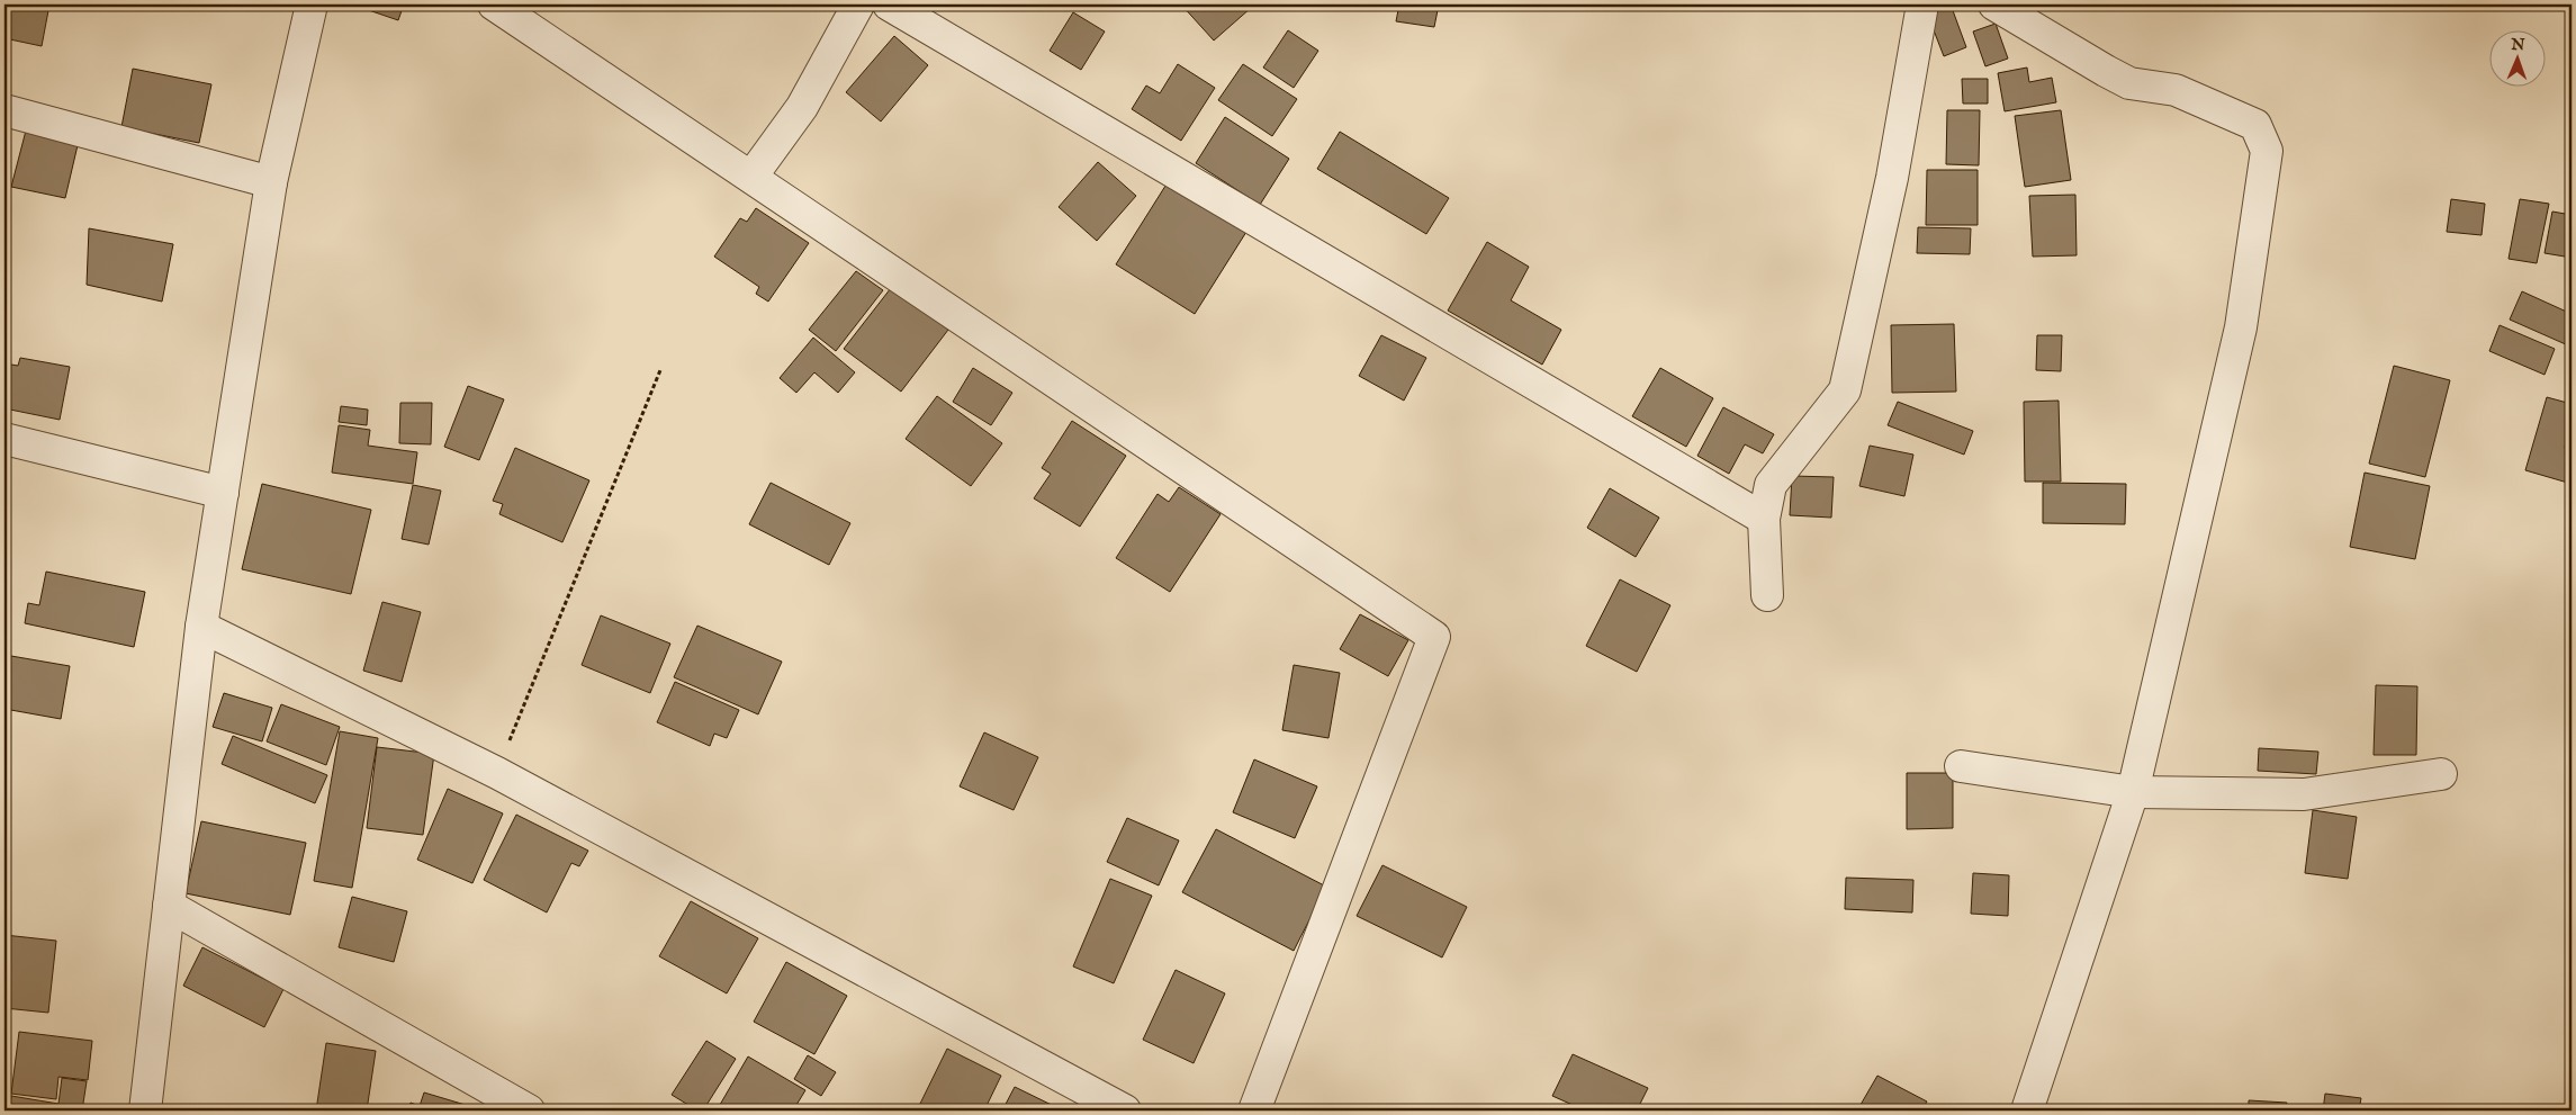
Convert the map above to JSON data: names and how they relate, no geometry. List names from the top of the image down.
{
  "north": "top"
}
